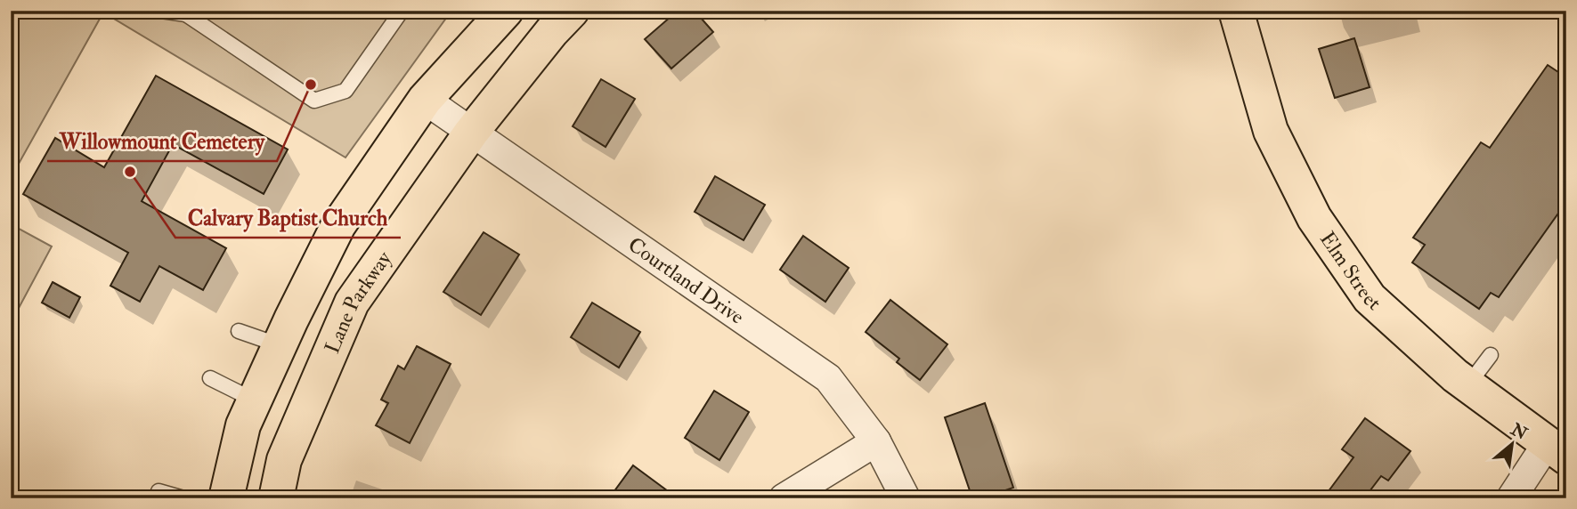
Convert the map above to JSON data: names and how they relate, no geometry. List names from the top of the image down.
{
  "streets": {
    "main road": ["Elm Street", "Lane Parkway"],
    "street": ["Courtland Drive"]
  },
  "crossings": [
    ["Courtland Drive", "Lane Parkway"]
  ],
  "places": ["Willowmount Cemetery", "Calvary Baptist Church"],
  "north": "top right"
}
